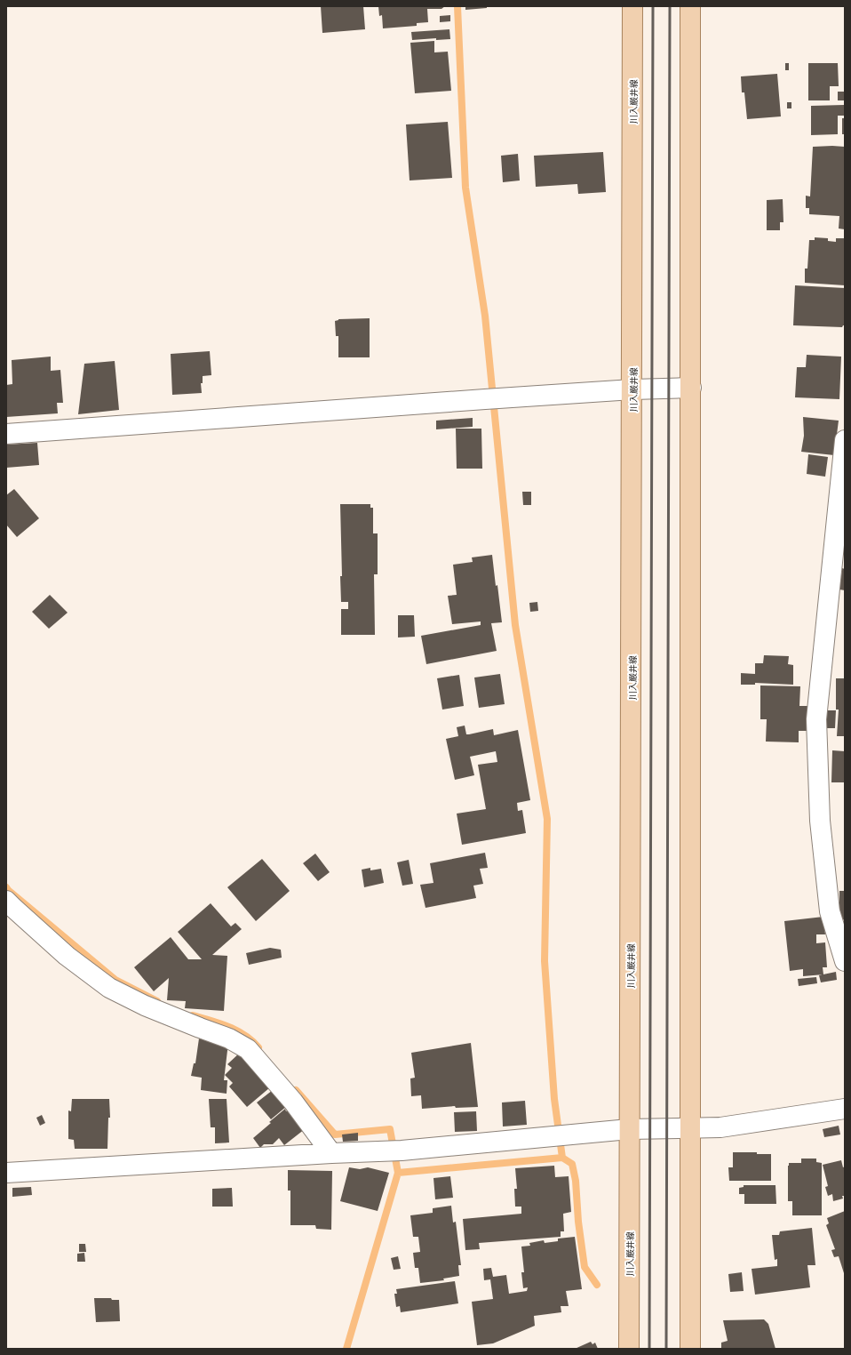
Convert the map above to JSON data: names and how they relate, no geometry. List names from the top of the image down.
{
  "streets": {
    "main road": ["川入巌井線"]
  }
}
